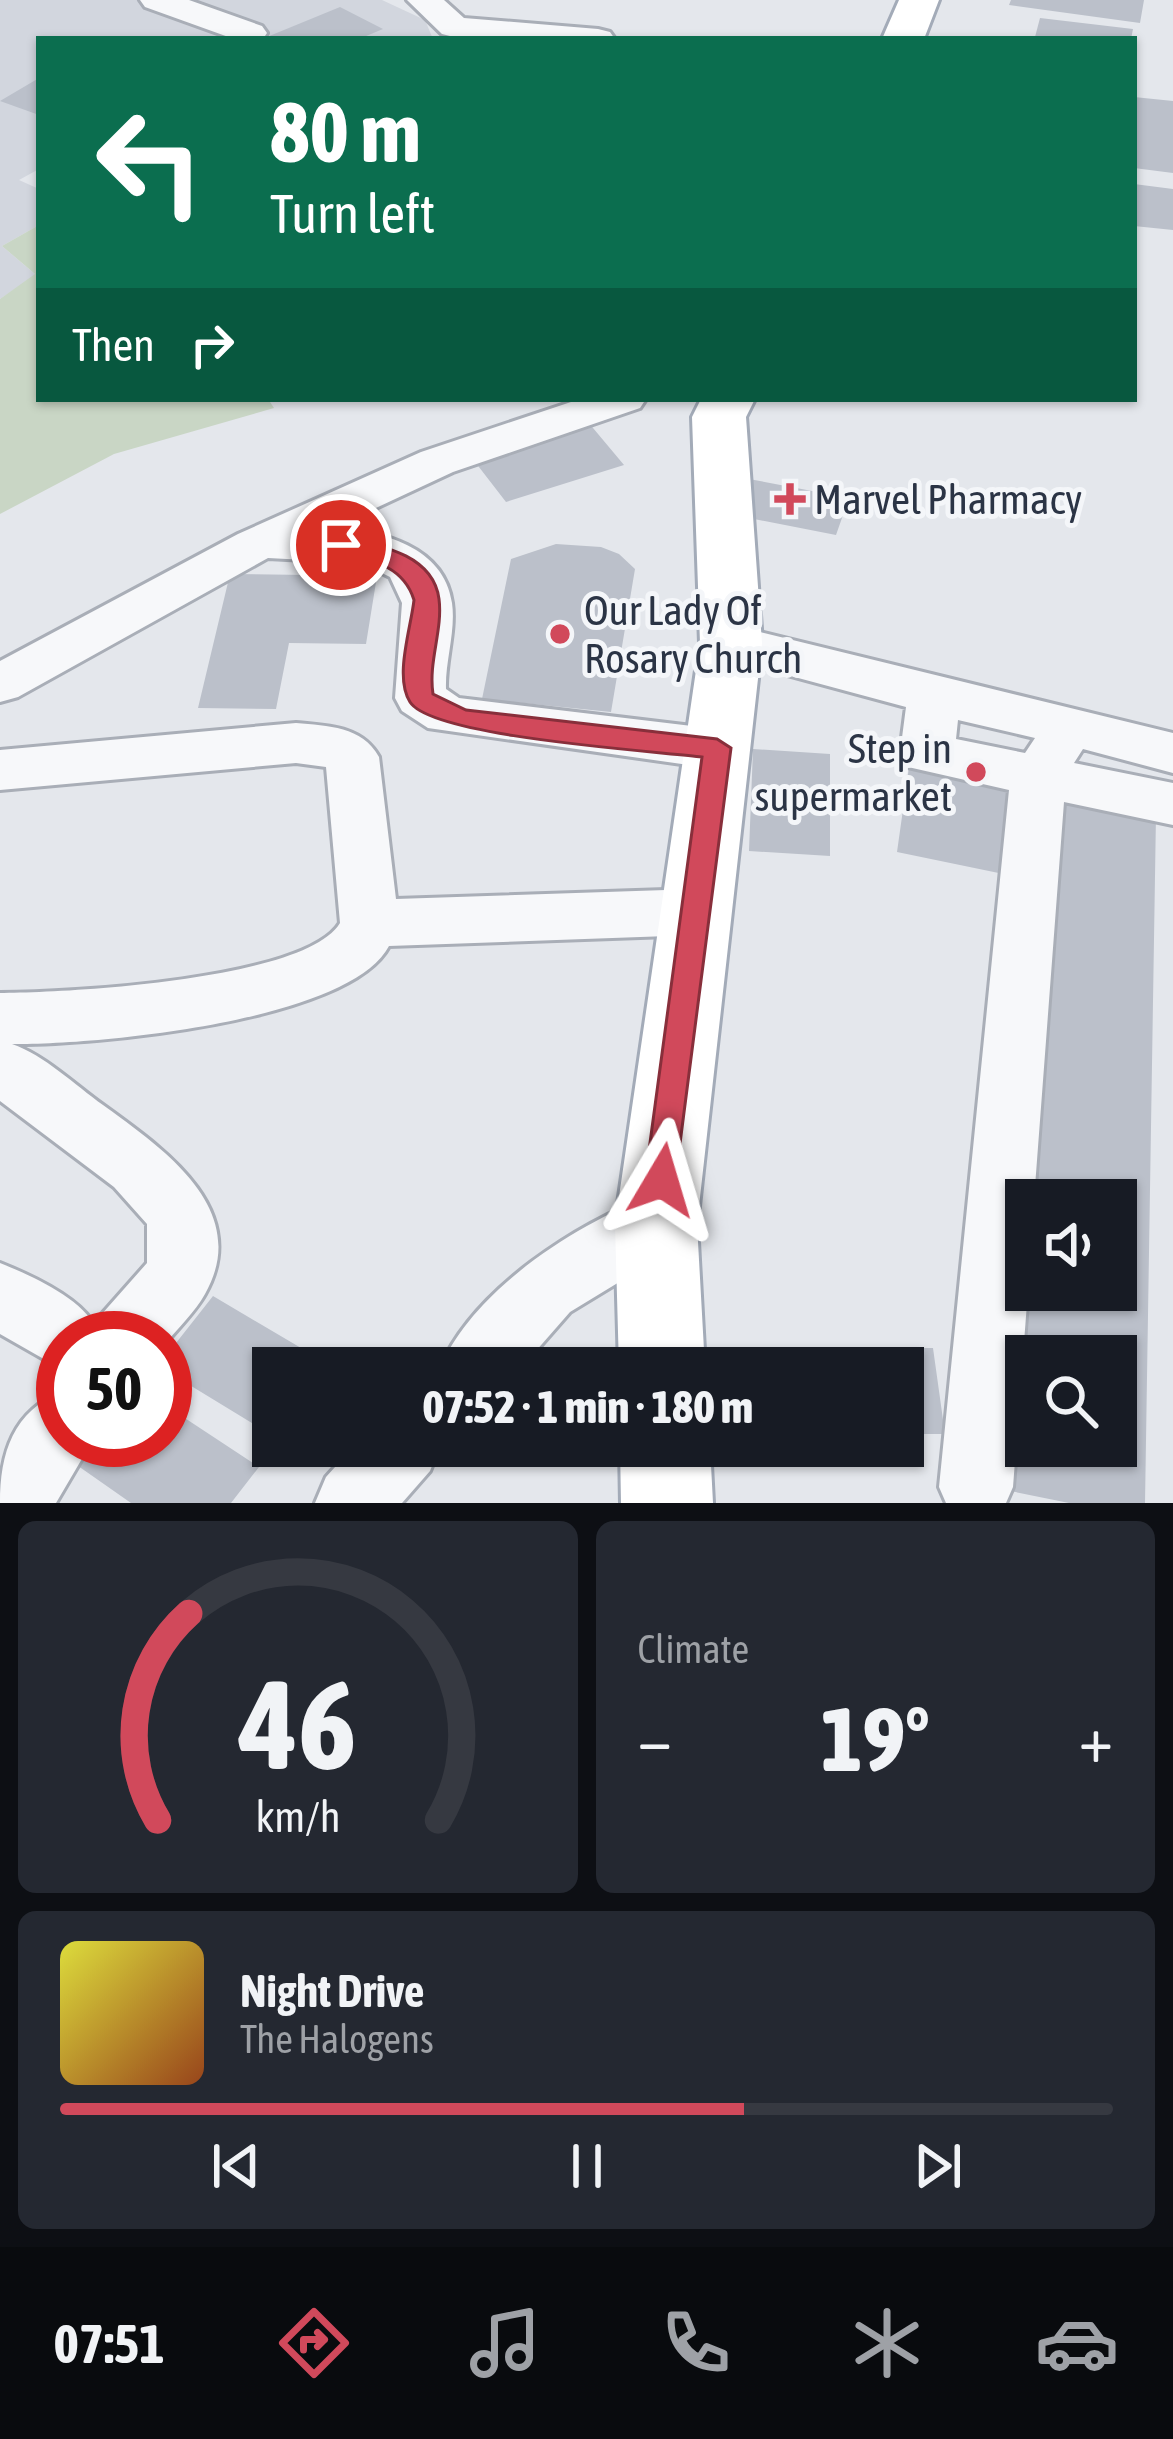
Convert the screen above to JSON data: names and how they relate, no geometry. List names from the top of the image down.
{
  "places": {
    "health": ["Marvel Pharmacy"],
    "other": ["Our Lady Of Rosary Church", "Step in supermarket"]
  },
  "page": {
    "turn": ["80 m", "Turn left"],
    "then": "Then",
    "limit": "50",
    "trip": "07:52 · 1 min · 180 m",
    "tile": "Climate",
    "heat": ["−", "19°", "+"],
    "song": ["Night Drive", "The Halogens"],
    "tabs": "07:51",
    "gauge": ["46", "km/h"]
  }
}
